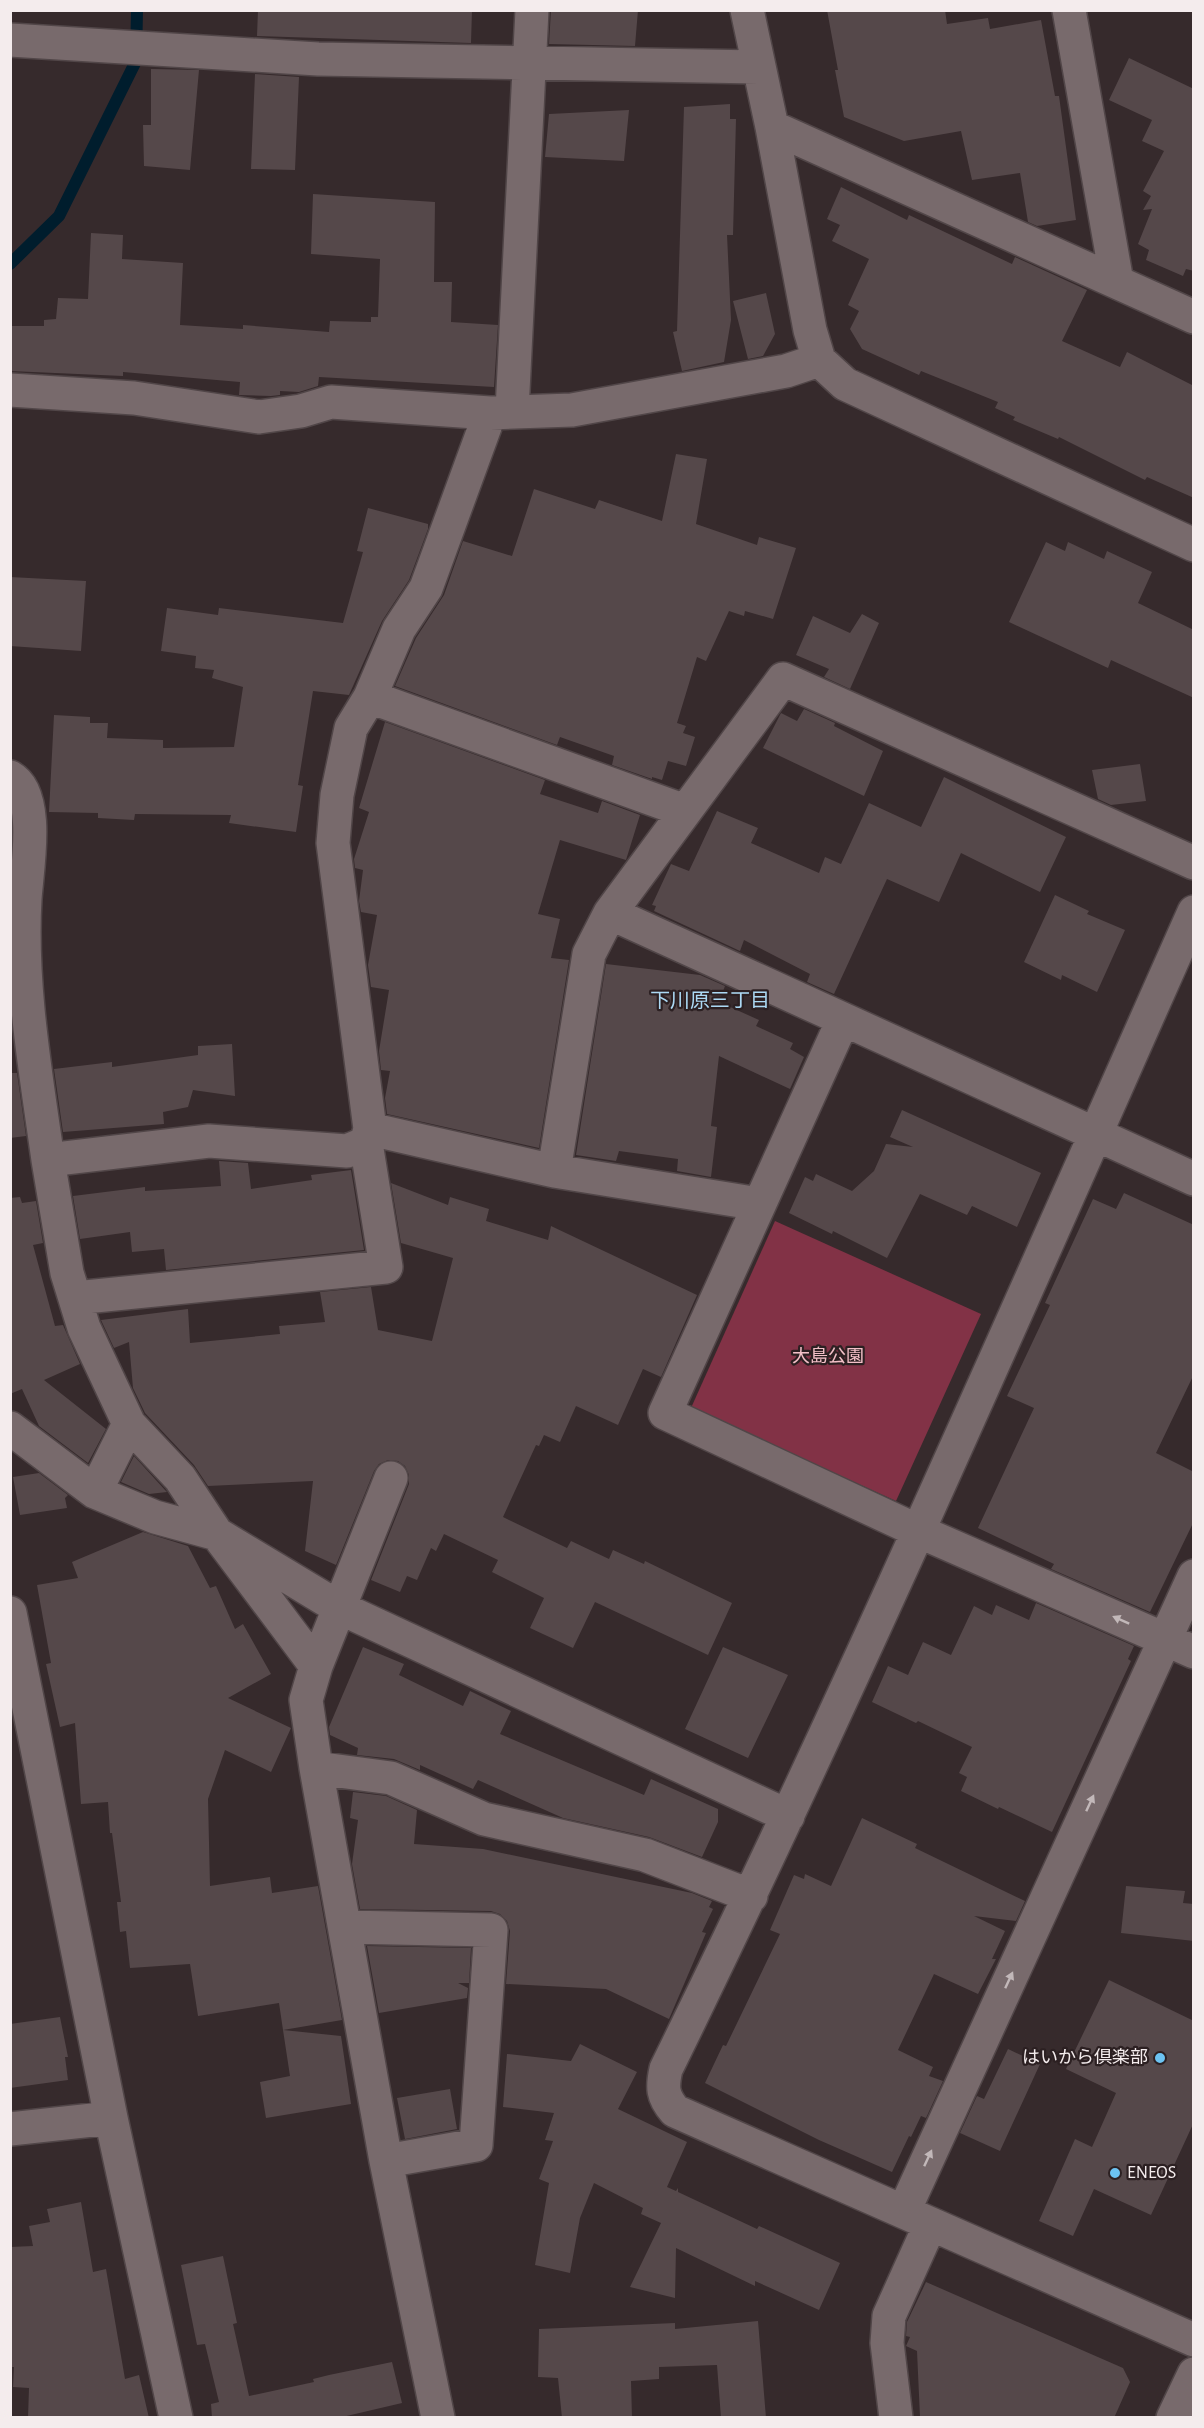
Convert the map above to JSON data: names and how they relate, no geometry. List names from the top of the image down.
{
  "districts": ["下川原三丁目"],
  "parks": ["大島公園"],
  "places": ["はいから倶楽部", "ENEOS"]
}
